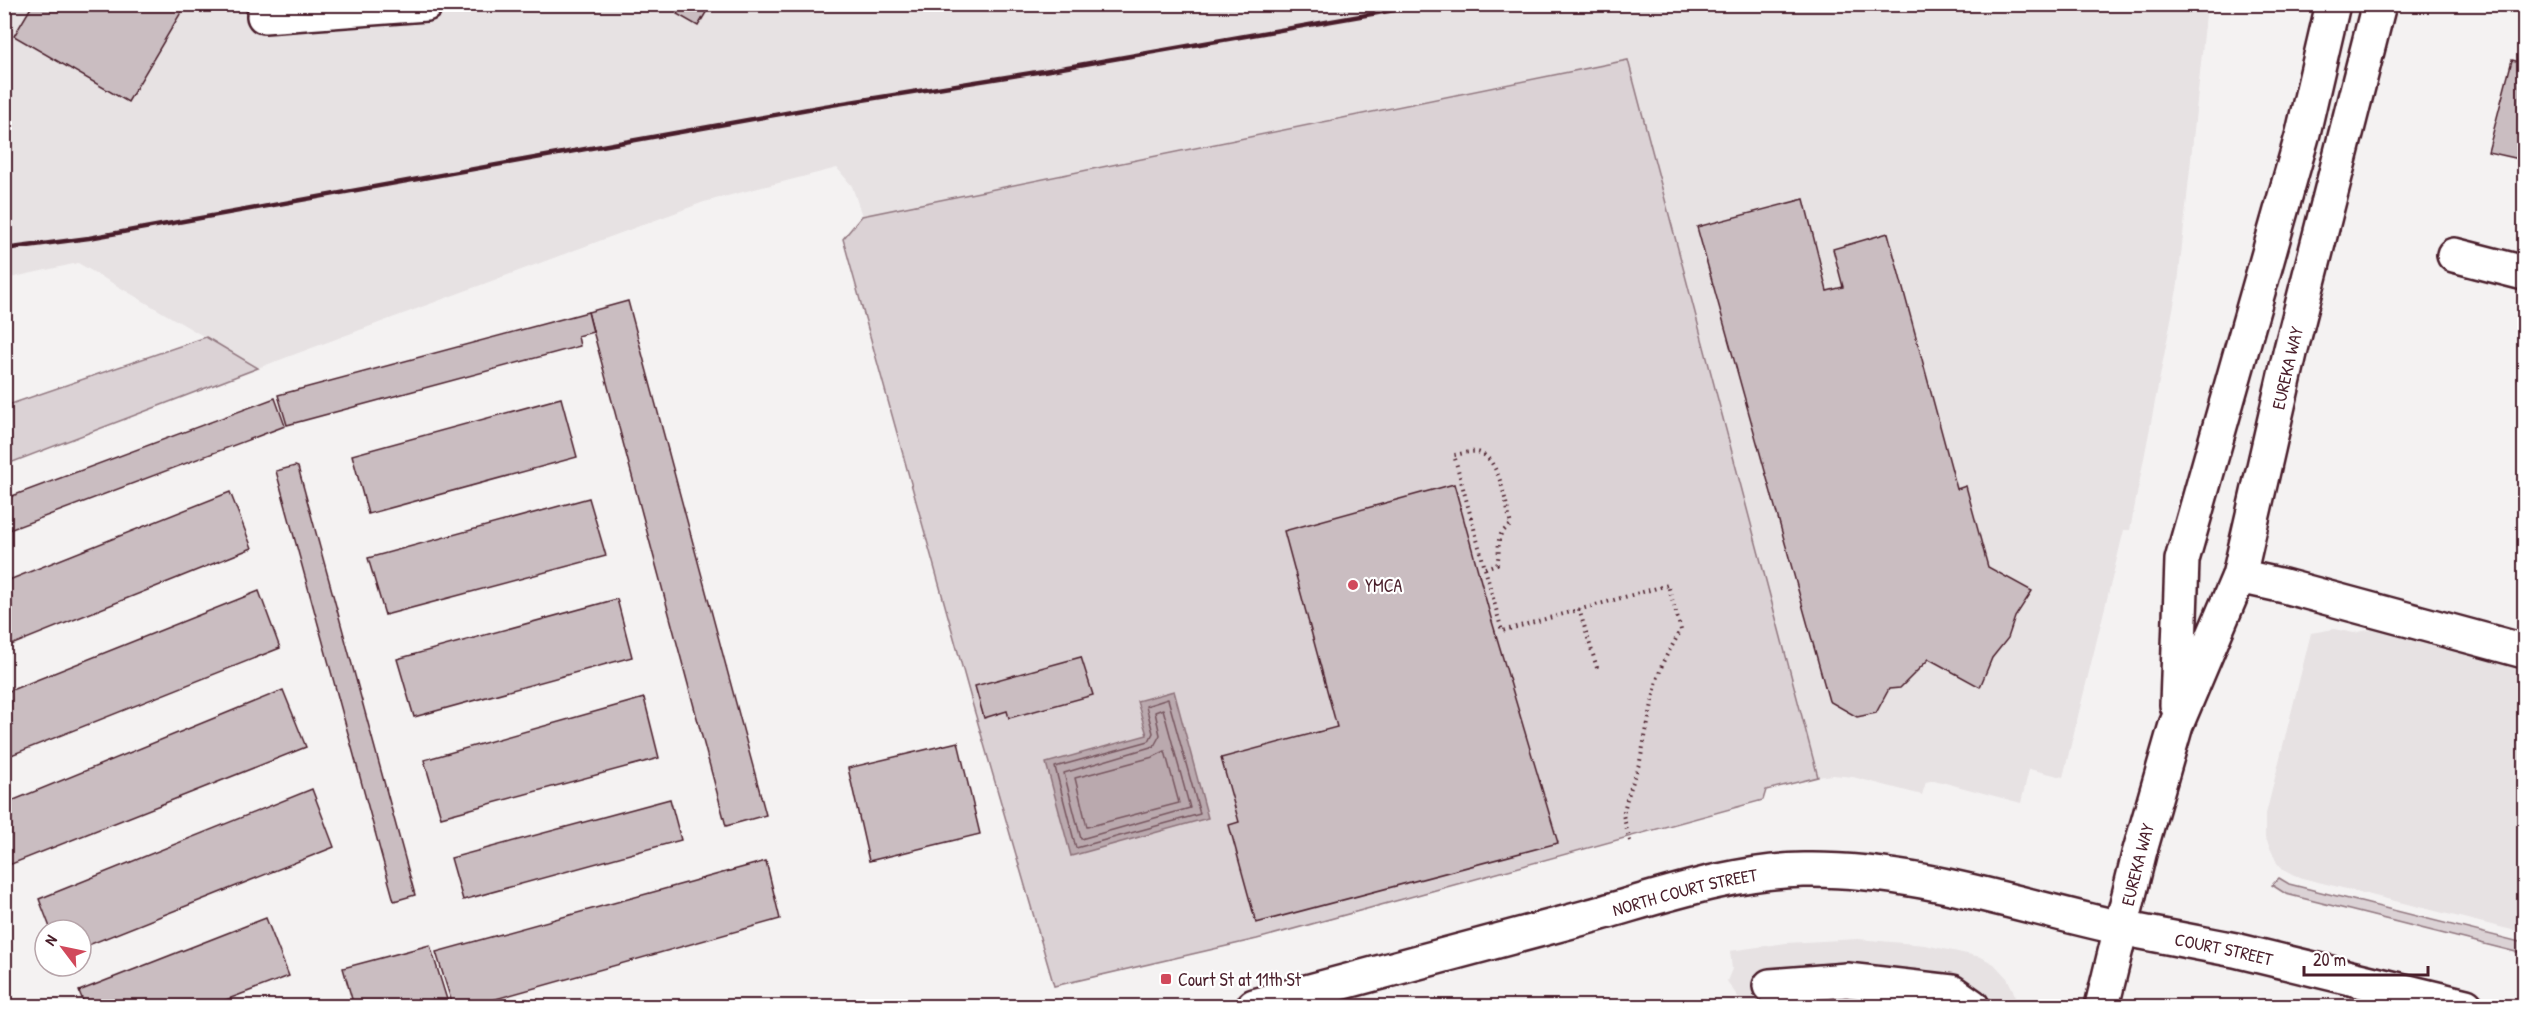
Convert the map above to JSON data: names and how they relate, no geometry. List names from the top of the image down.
{
  "streets": {
    "main road": ["EUREKA WAY", "NORTH COURT STREET", "COURT STREET"]
  },
  "crossings": [
    ["EUREKA WAY", "NORTH COURT STREET"],
    ["EUREKA WAY", "COURT STREET"],
    ["NORTH COURT STREET", "COURT STREET"]
  ],
  "places": {
    "other": ["YMCA"],
    "transit": ["Court St at 11th St"]
  },
  "scale_bar": "20 m",
  "north": "top left"
}
